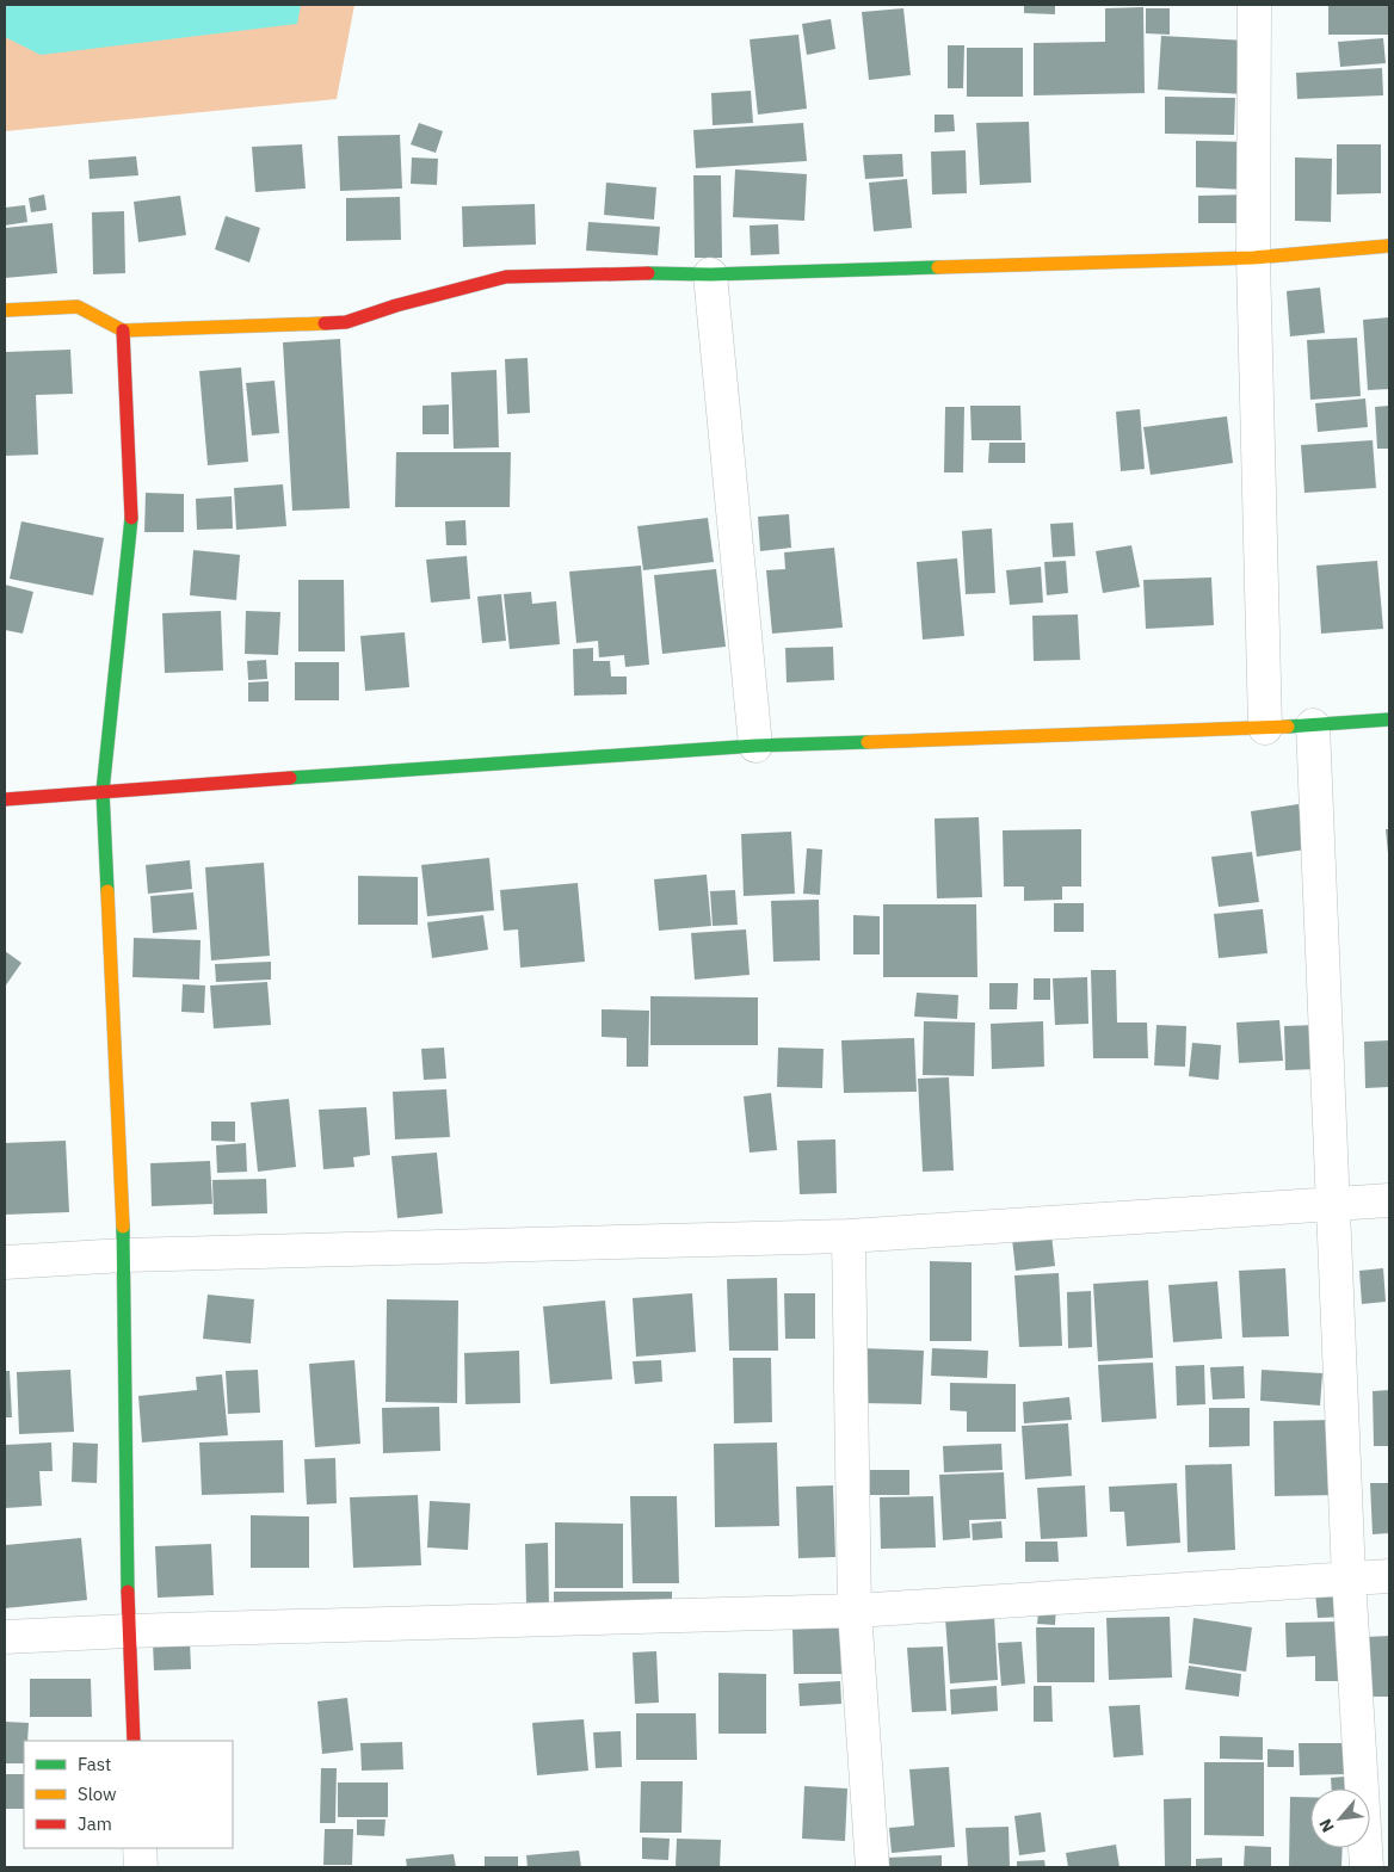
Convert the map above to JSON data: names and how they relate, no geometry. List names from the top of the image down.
{
  "legend": ["Fast", "Slow", "Jam"],
  "north": "bottom left"
}
